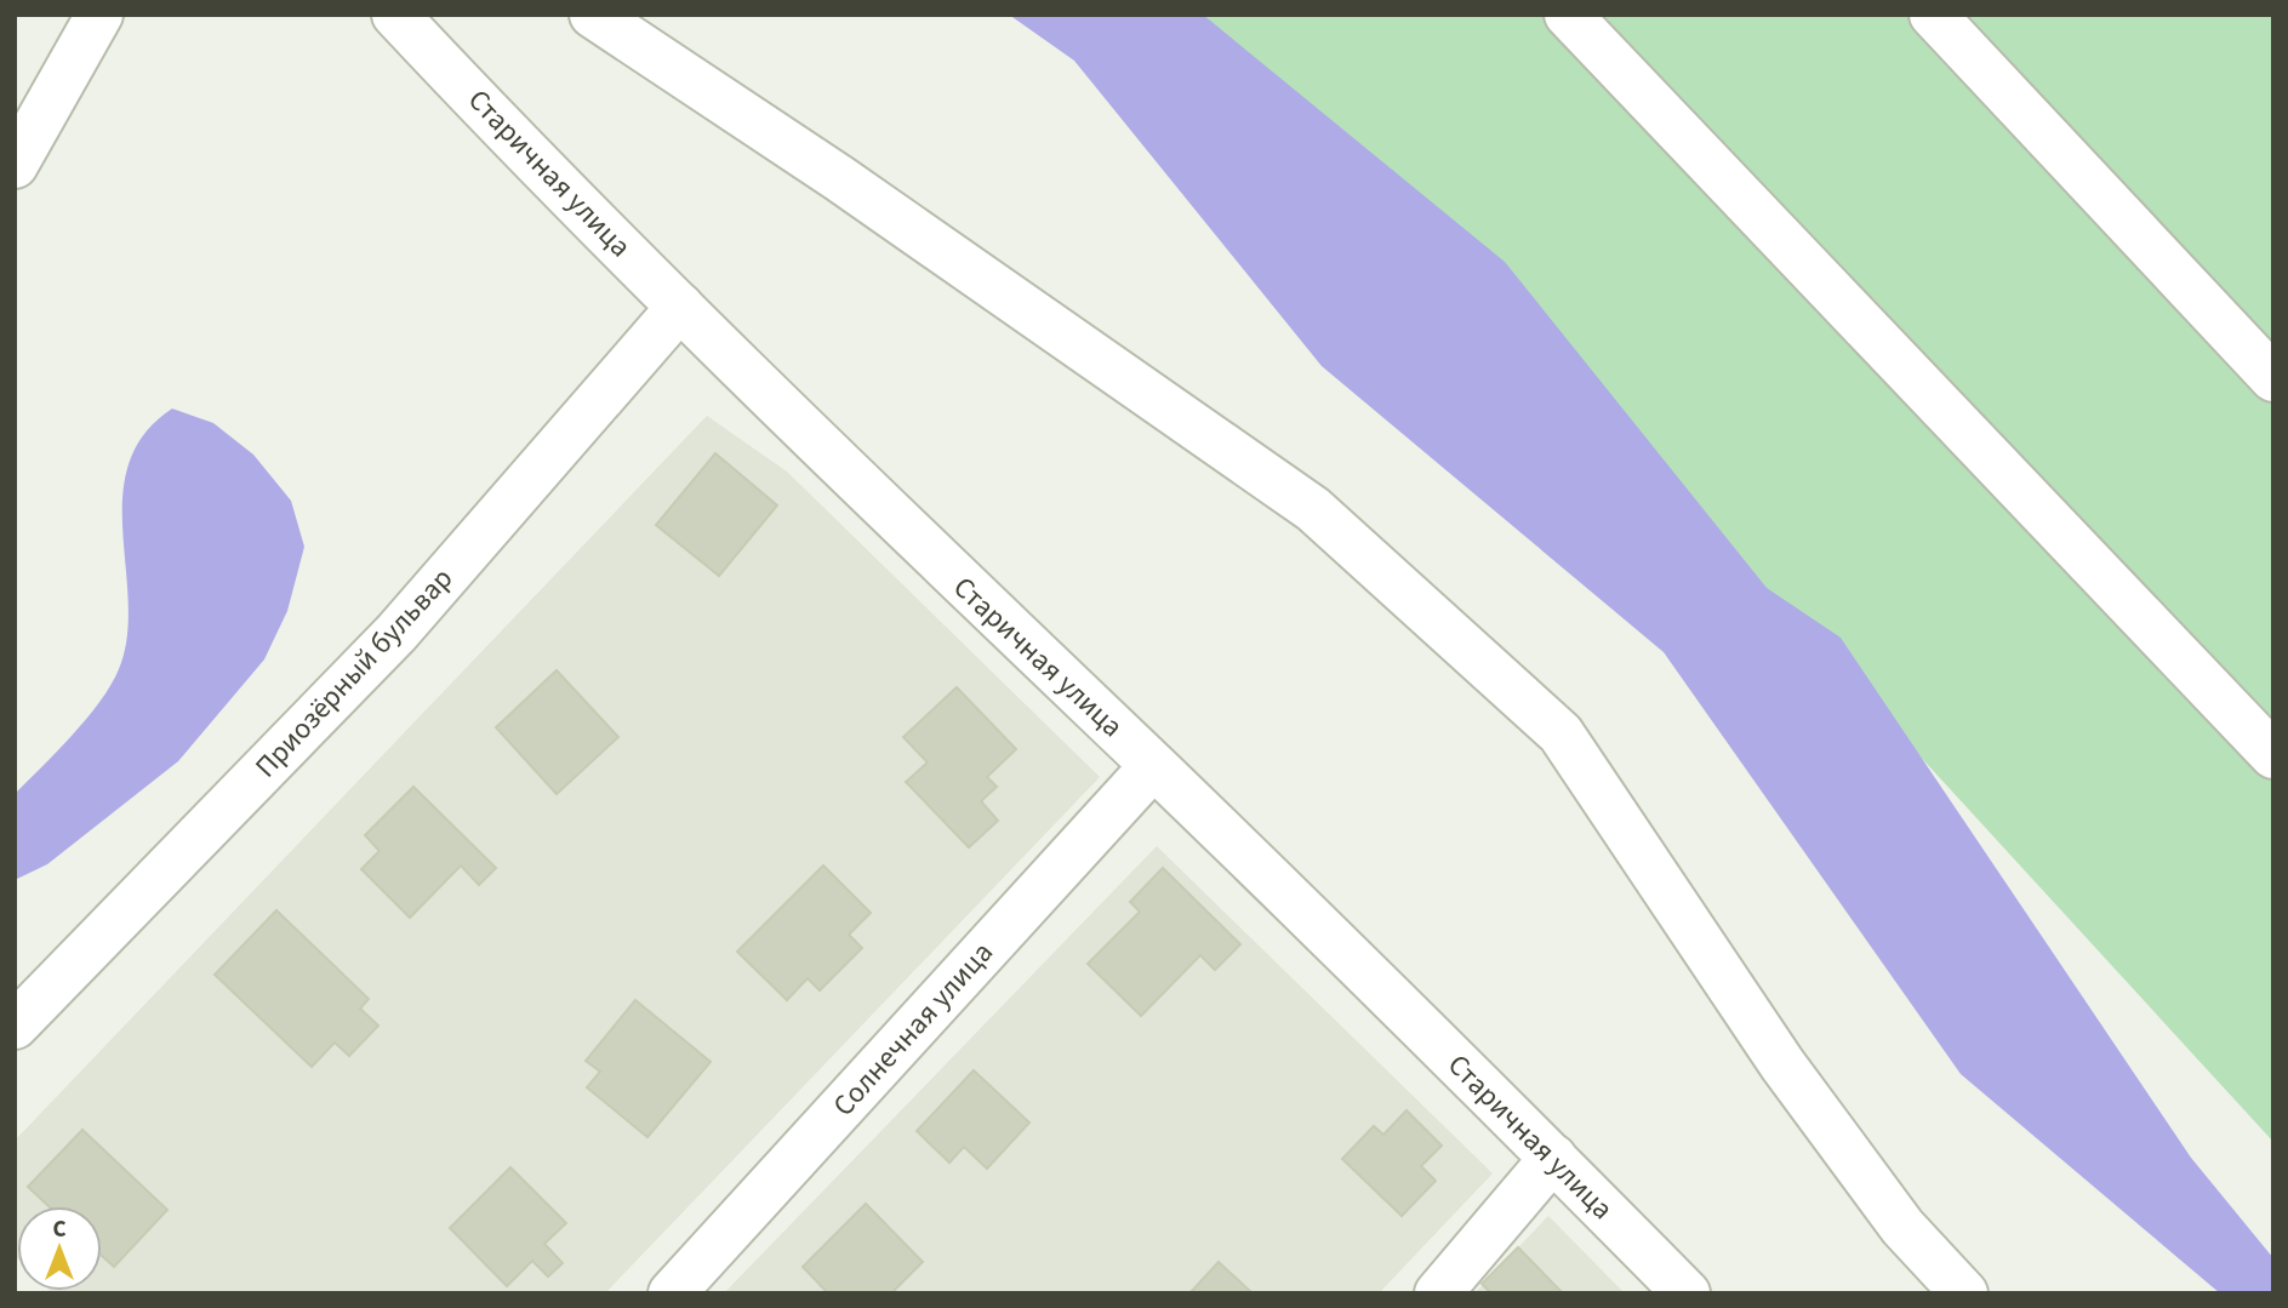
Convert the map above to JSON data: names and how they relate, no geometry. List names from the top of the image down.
{
  "streets": {
    "street": ["Старичная улица", "Приозёрный бульвар", "Солнечная улица"]
  },
  "crossings": [
    ["Старичная улица", "Приозёрный бульвар"],
    ["Старичная улица", "Солнечная улица"]
  ],
  "north": "top"
}
